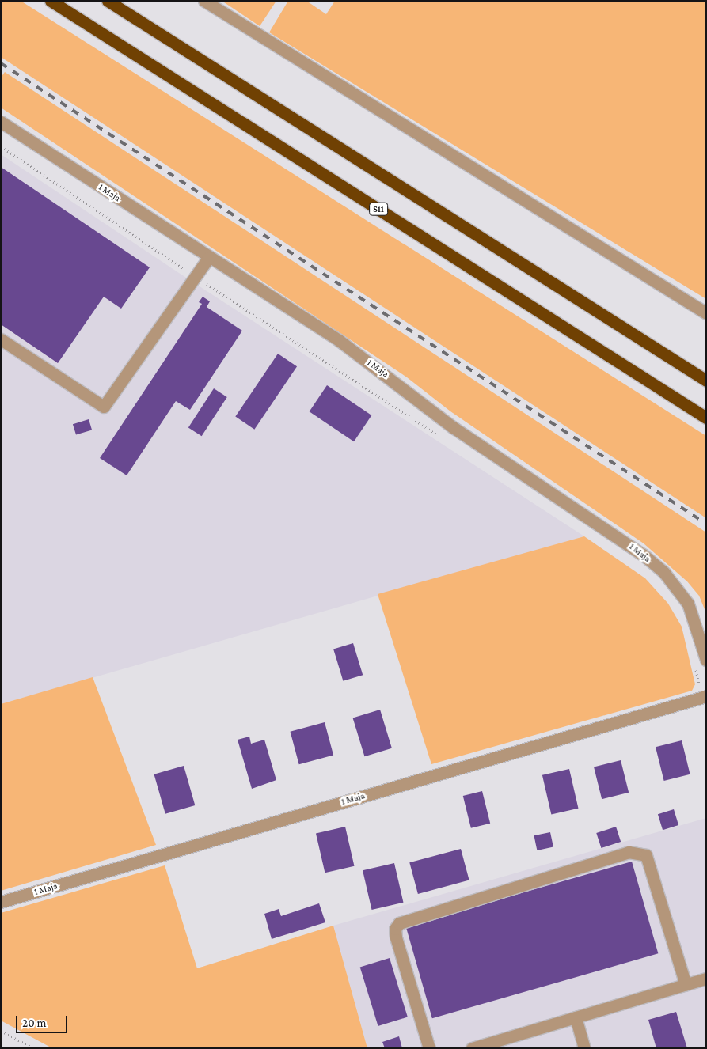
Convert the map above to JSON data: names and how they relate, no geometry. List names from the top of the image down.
{
  "streets": {
    "highway": ["S11"],
    "street": ["1 Maja"]
  },
  "scale_bar": "20 m"
}
